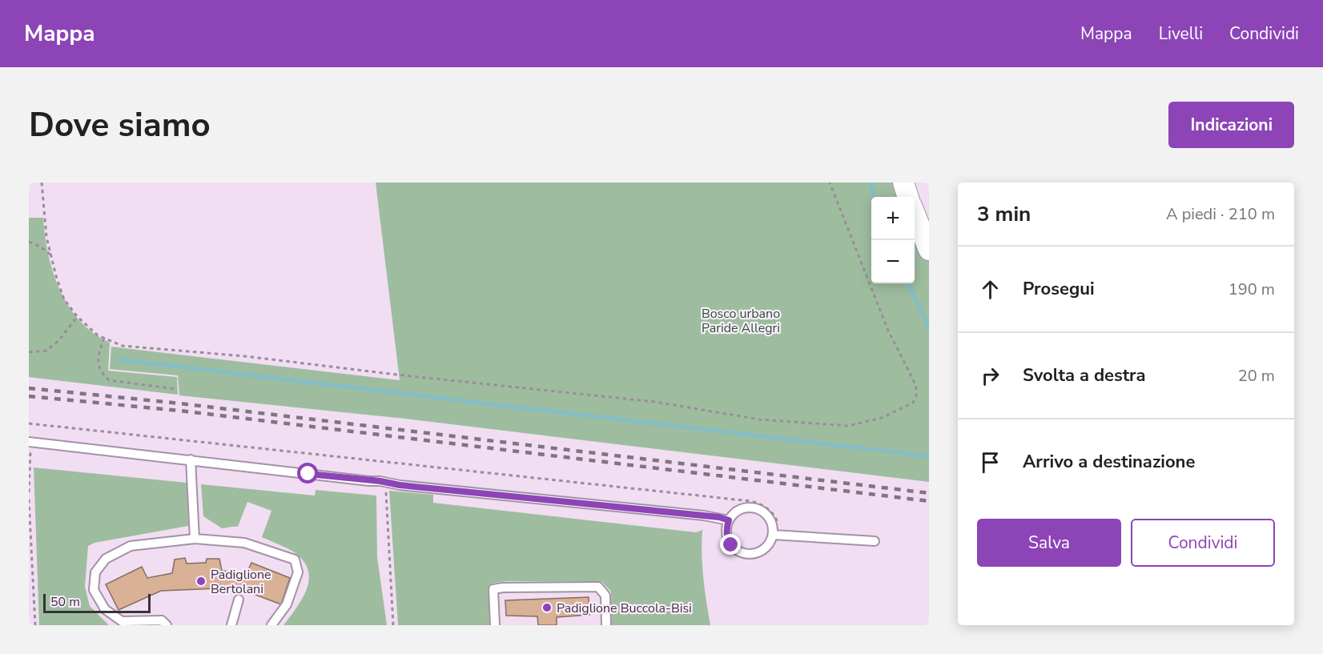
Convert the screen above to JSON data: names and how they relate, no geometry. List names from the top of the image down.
{
  "parks": ["Bosco urbano Paride Allegri"],
  "places": ["Padiglione Bertolani", "Padiglione Buccola-Bisi"],
  "scale_bar": "50 m",
  "page": {
    "header": "Mappa",
    "nav": ["Mappa", "Livelli", "Condividi"],
    "buttons": [
      "Indicazioni",
      ["Salva", "Condividi"]
    ],
    "title": "Dove siamo",
    "heading": ["3 min", "A piedi · 210 m"],
    "map_buttons": ["+", "−"],
    "list": [
      ["Prosegui", "190 m"],
      ["Svolta a destra", "20 m"],
      "Arrivo a destinazione"
    ],
    "scale": "50 m"
  }
}
